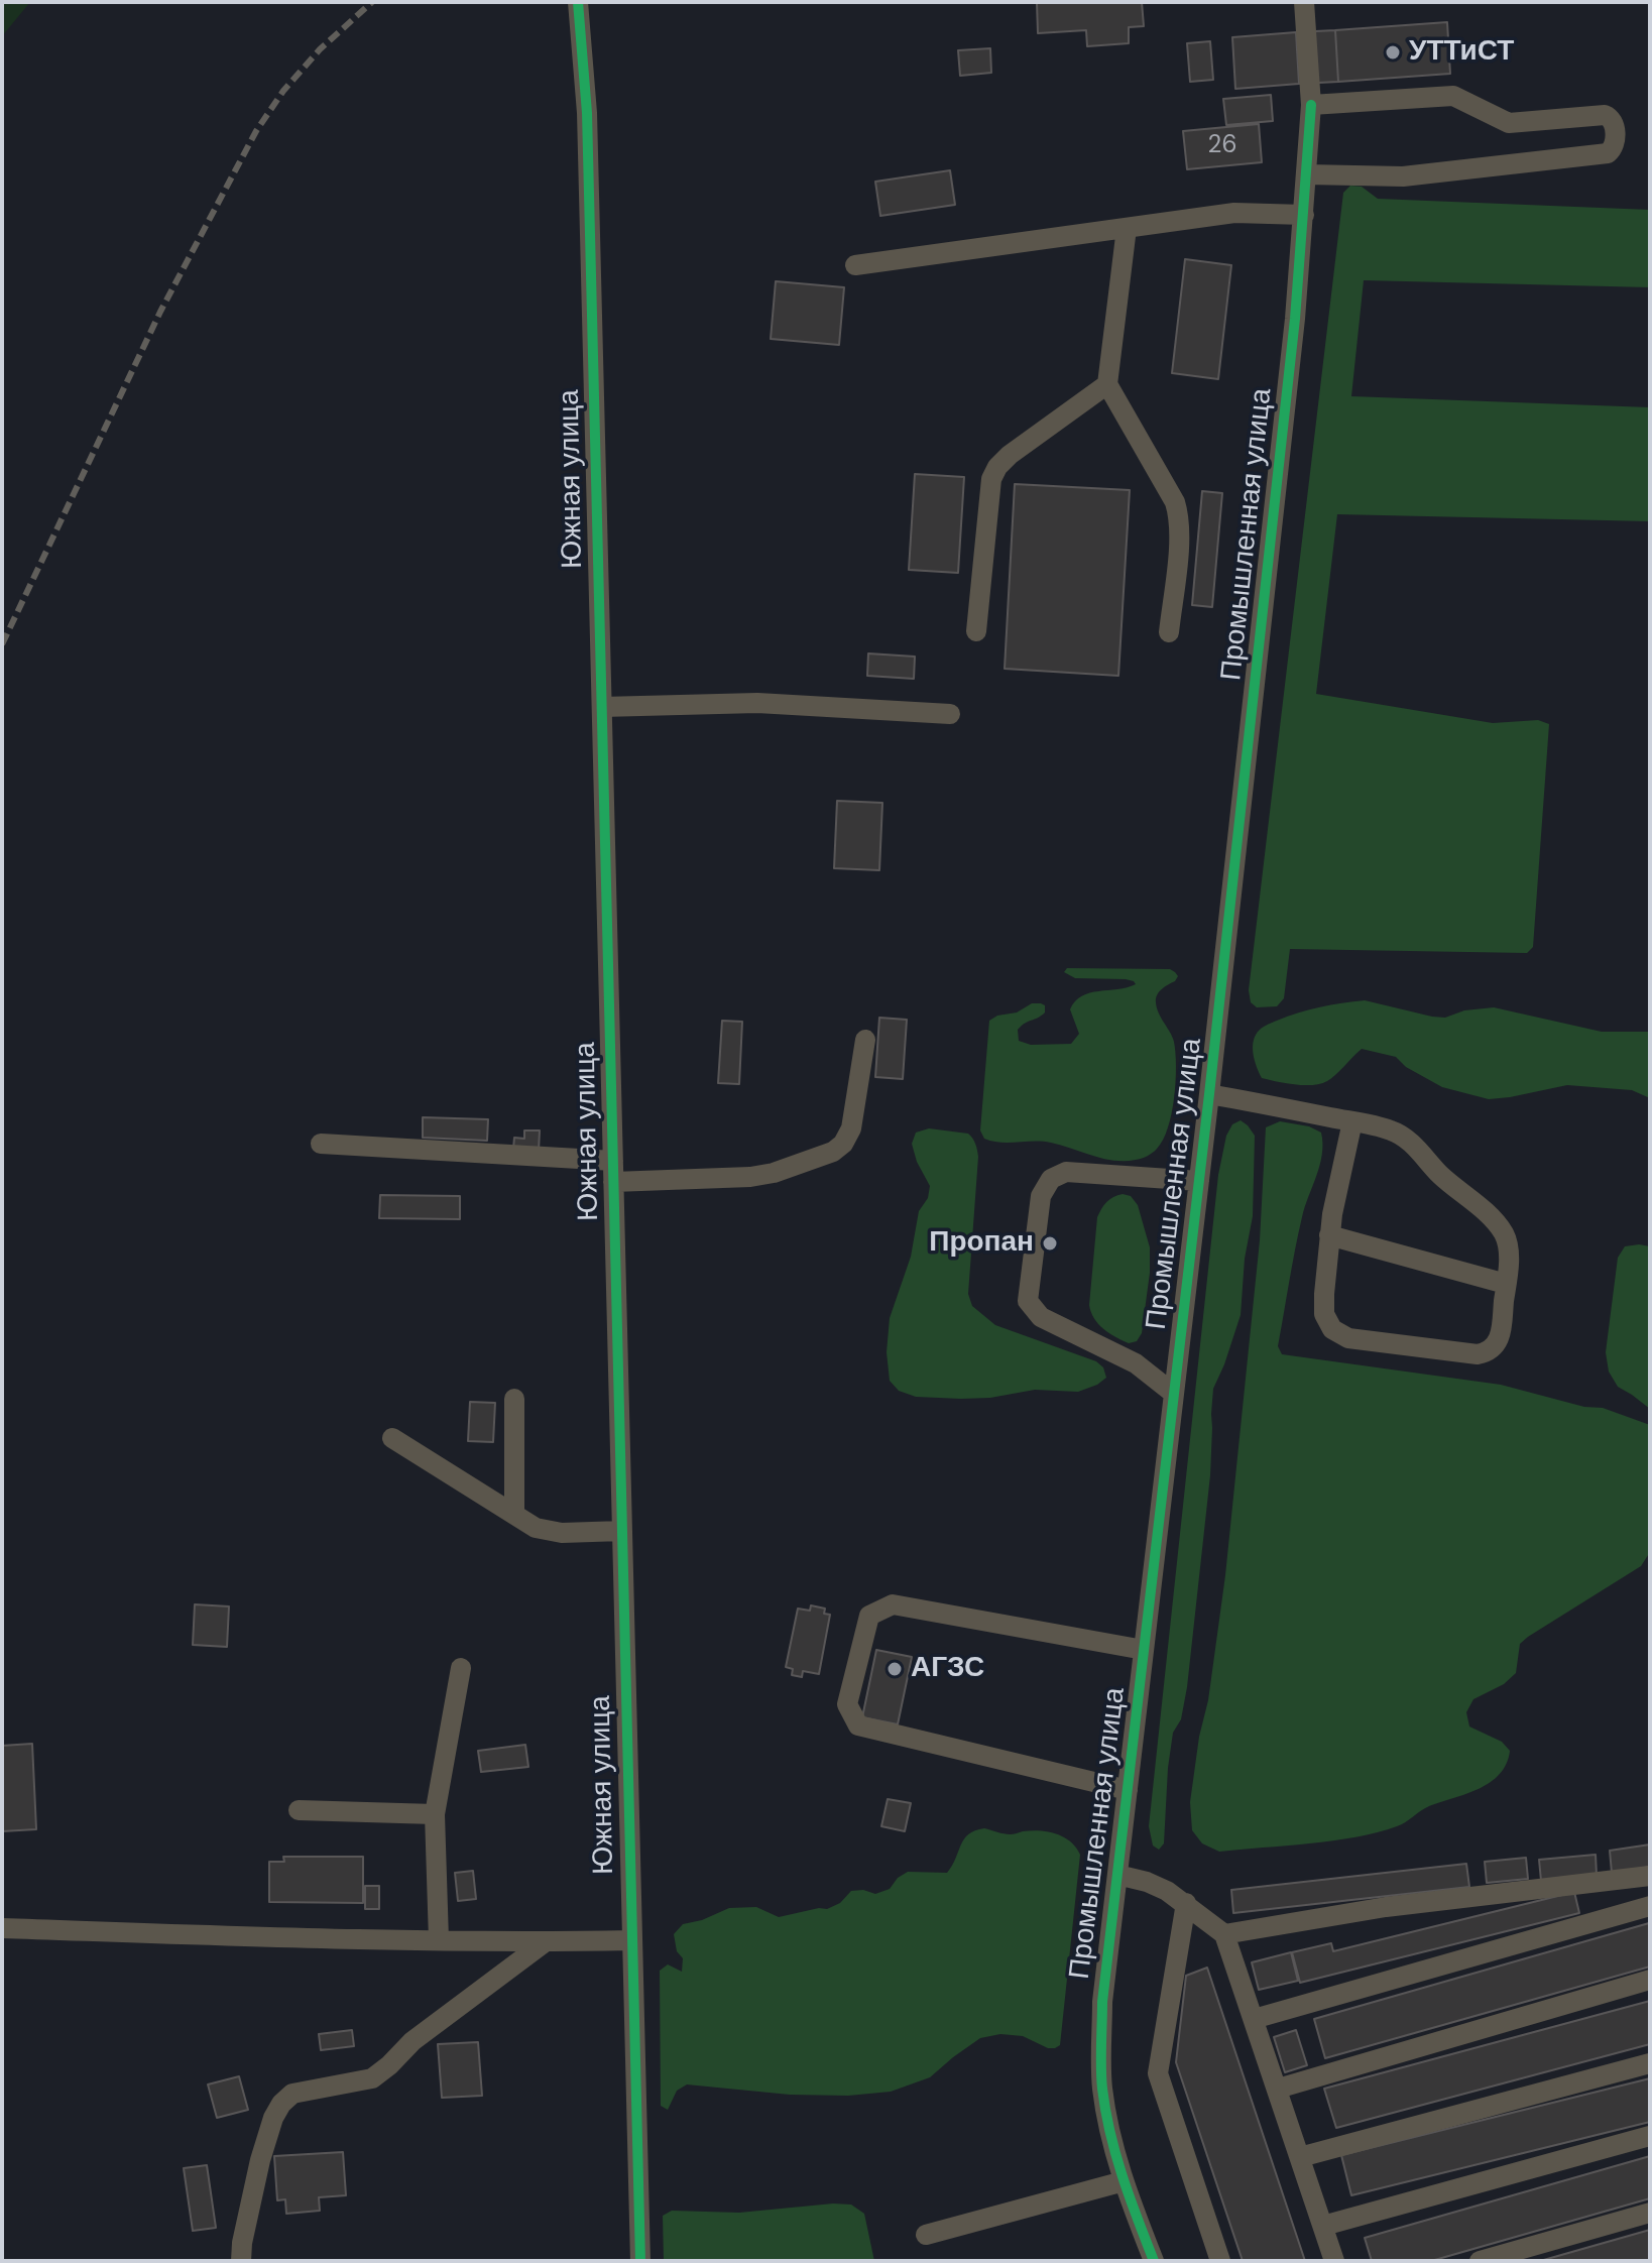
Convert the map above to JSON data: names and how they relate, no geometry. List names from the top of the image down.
{
  "streets": {
    "street": ["Южная улица", "Промышленная улица"]
  },
  "places": ["УТТиСТ", "Пропан", "АГЗС"],
  "house_numbers": ["26"]
}
